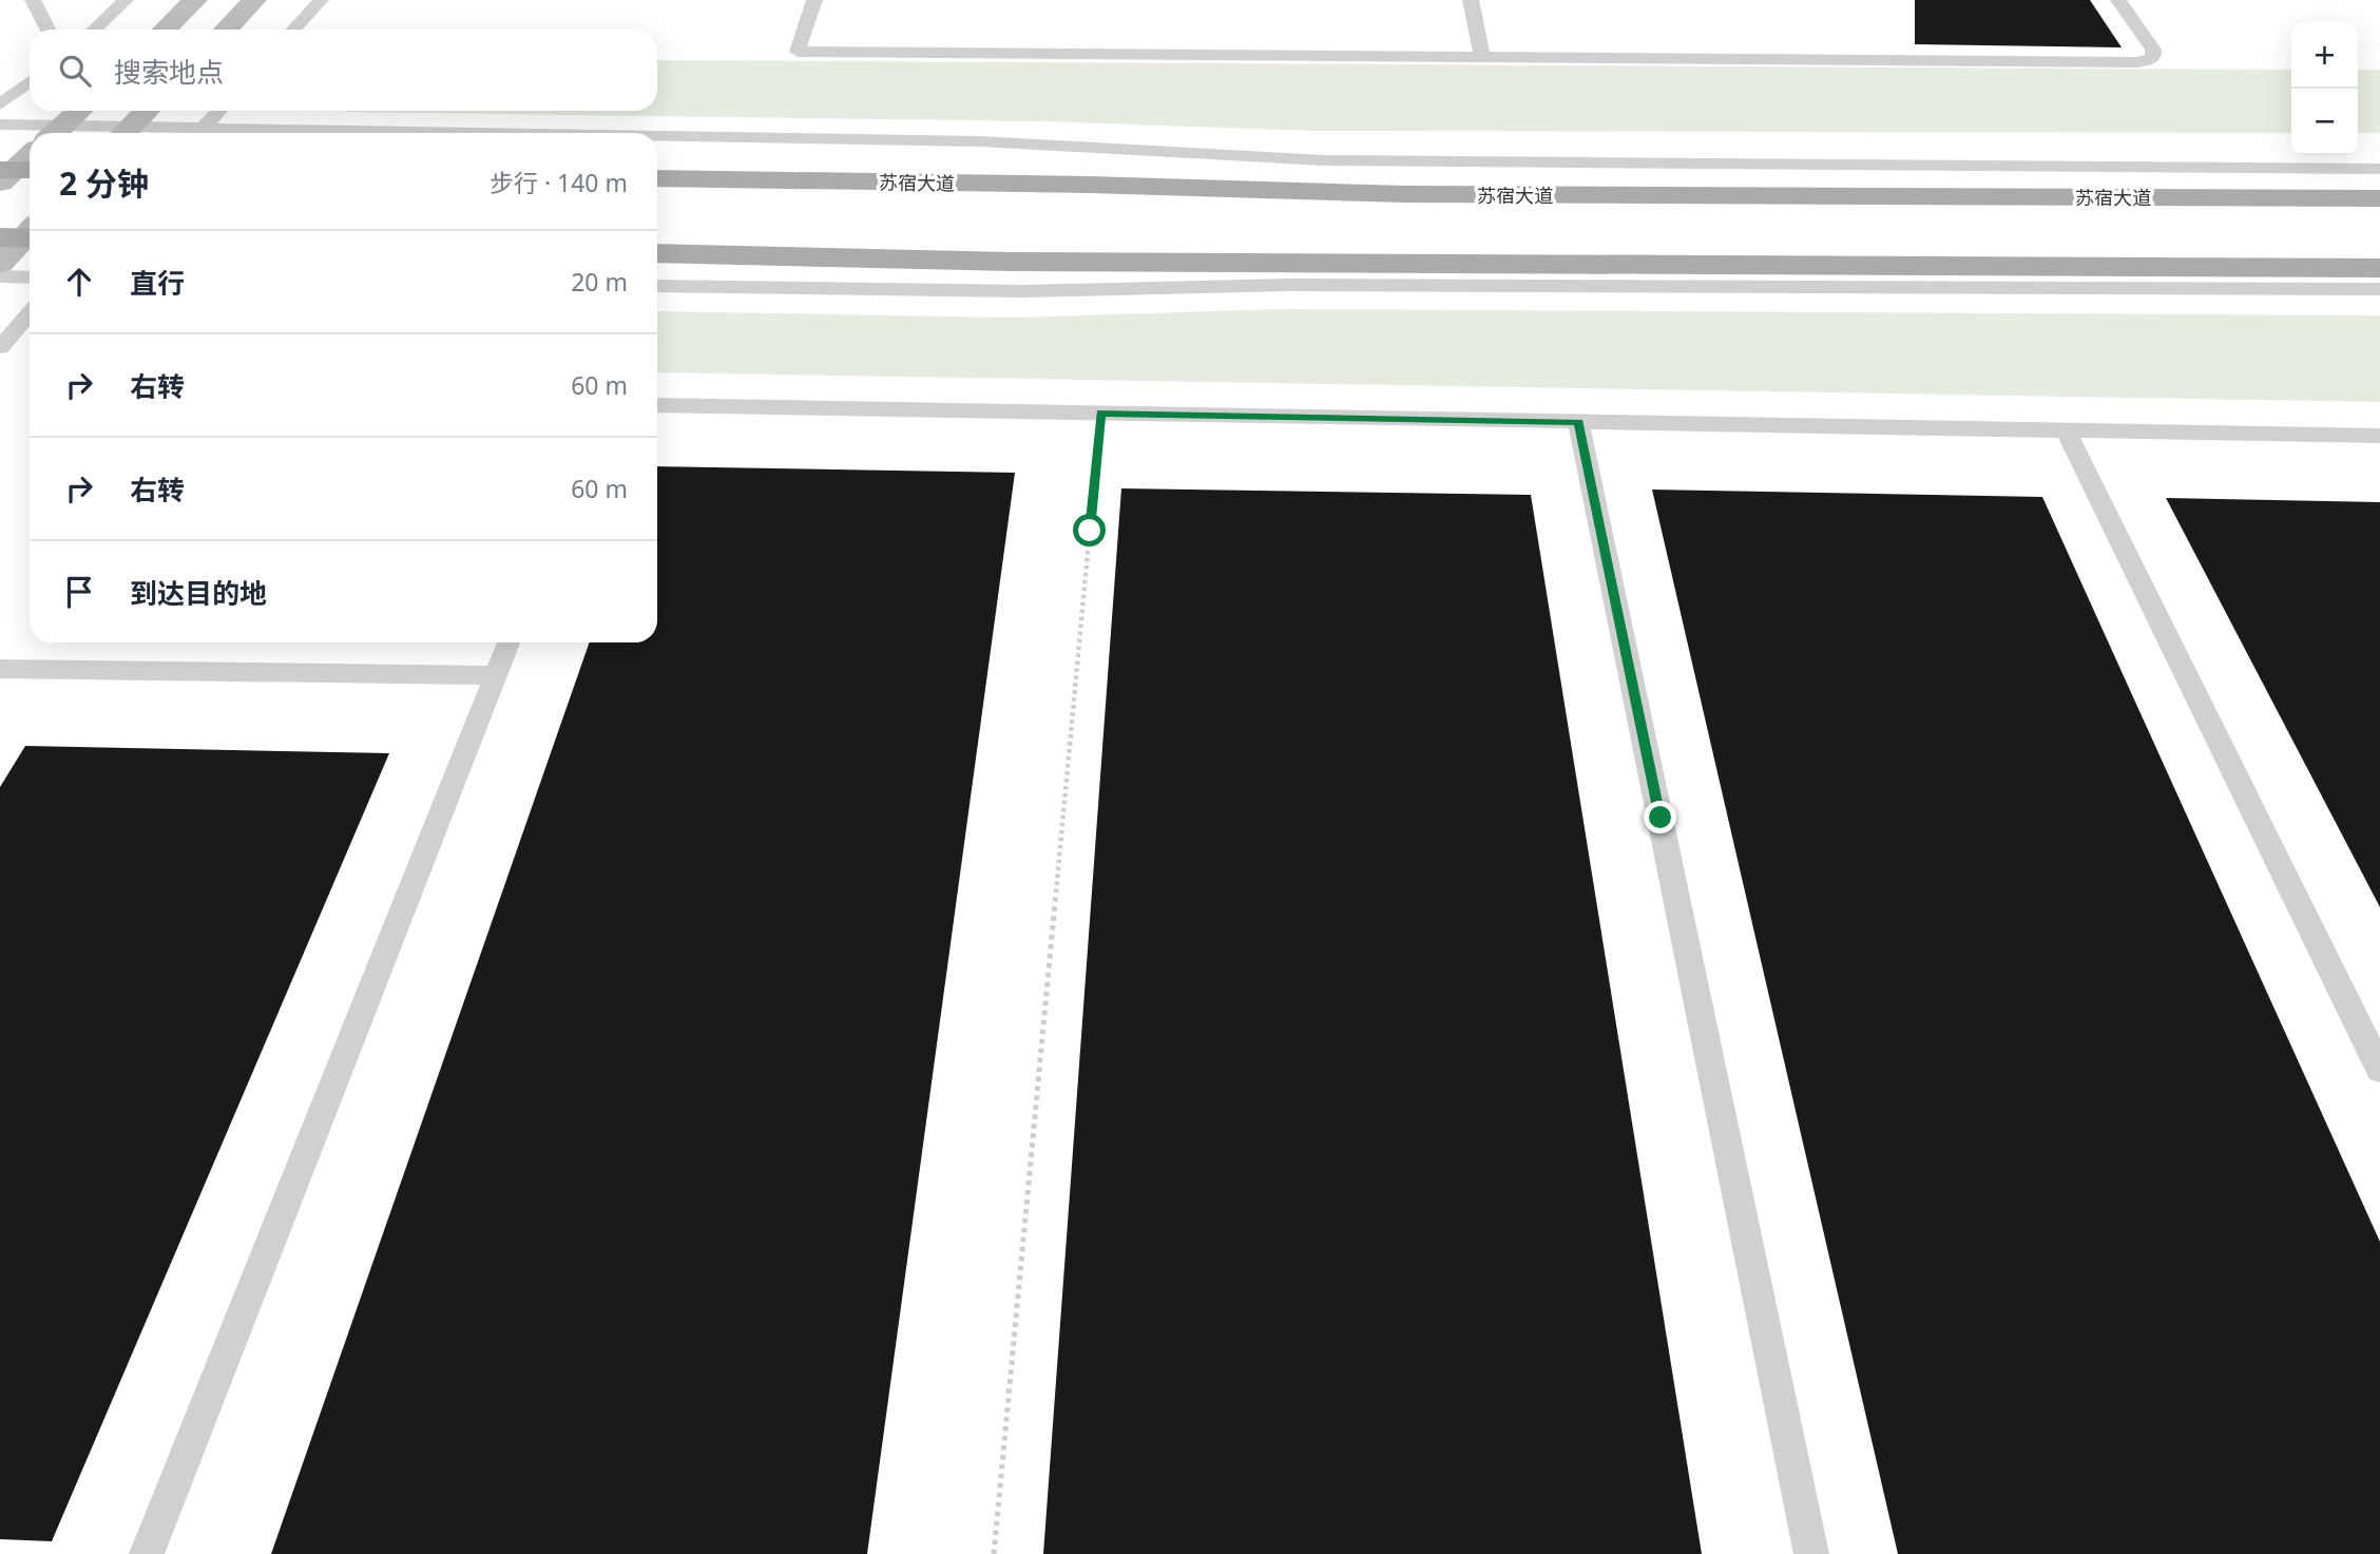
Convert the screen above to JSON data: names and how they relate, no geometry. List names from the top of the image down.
{
  "streets": {
    "main road": ["苏宿大道"]
  },
  "page": {
    "map_buttons": ["+", "−"],
    "search": "搜索地点",
    "heading": ["2 分钟", "步行 · 140 m"],
    "list": [
      ["直行", "20 m"],
      ["右转", "60 m"],
      ["右转", "60 m"],
      "到达目的地"
    ]
  }
}
